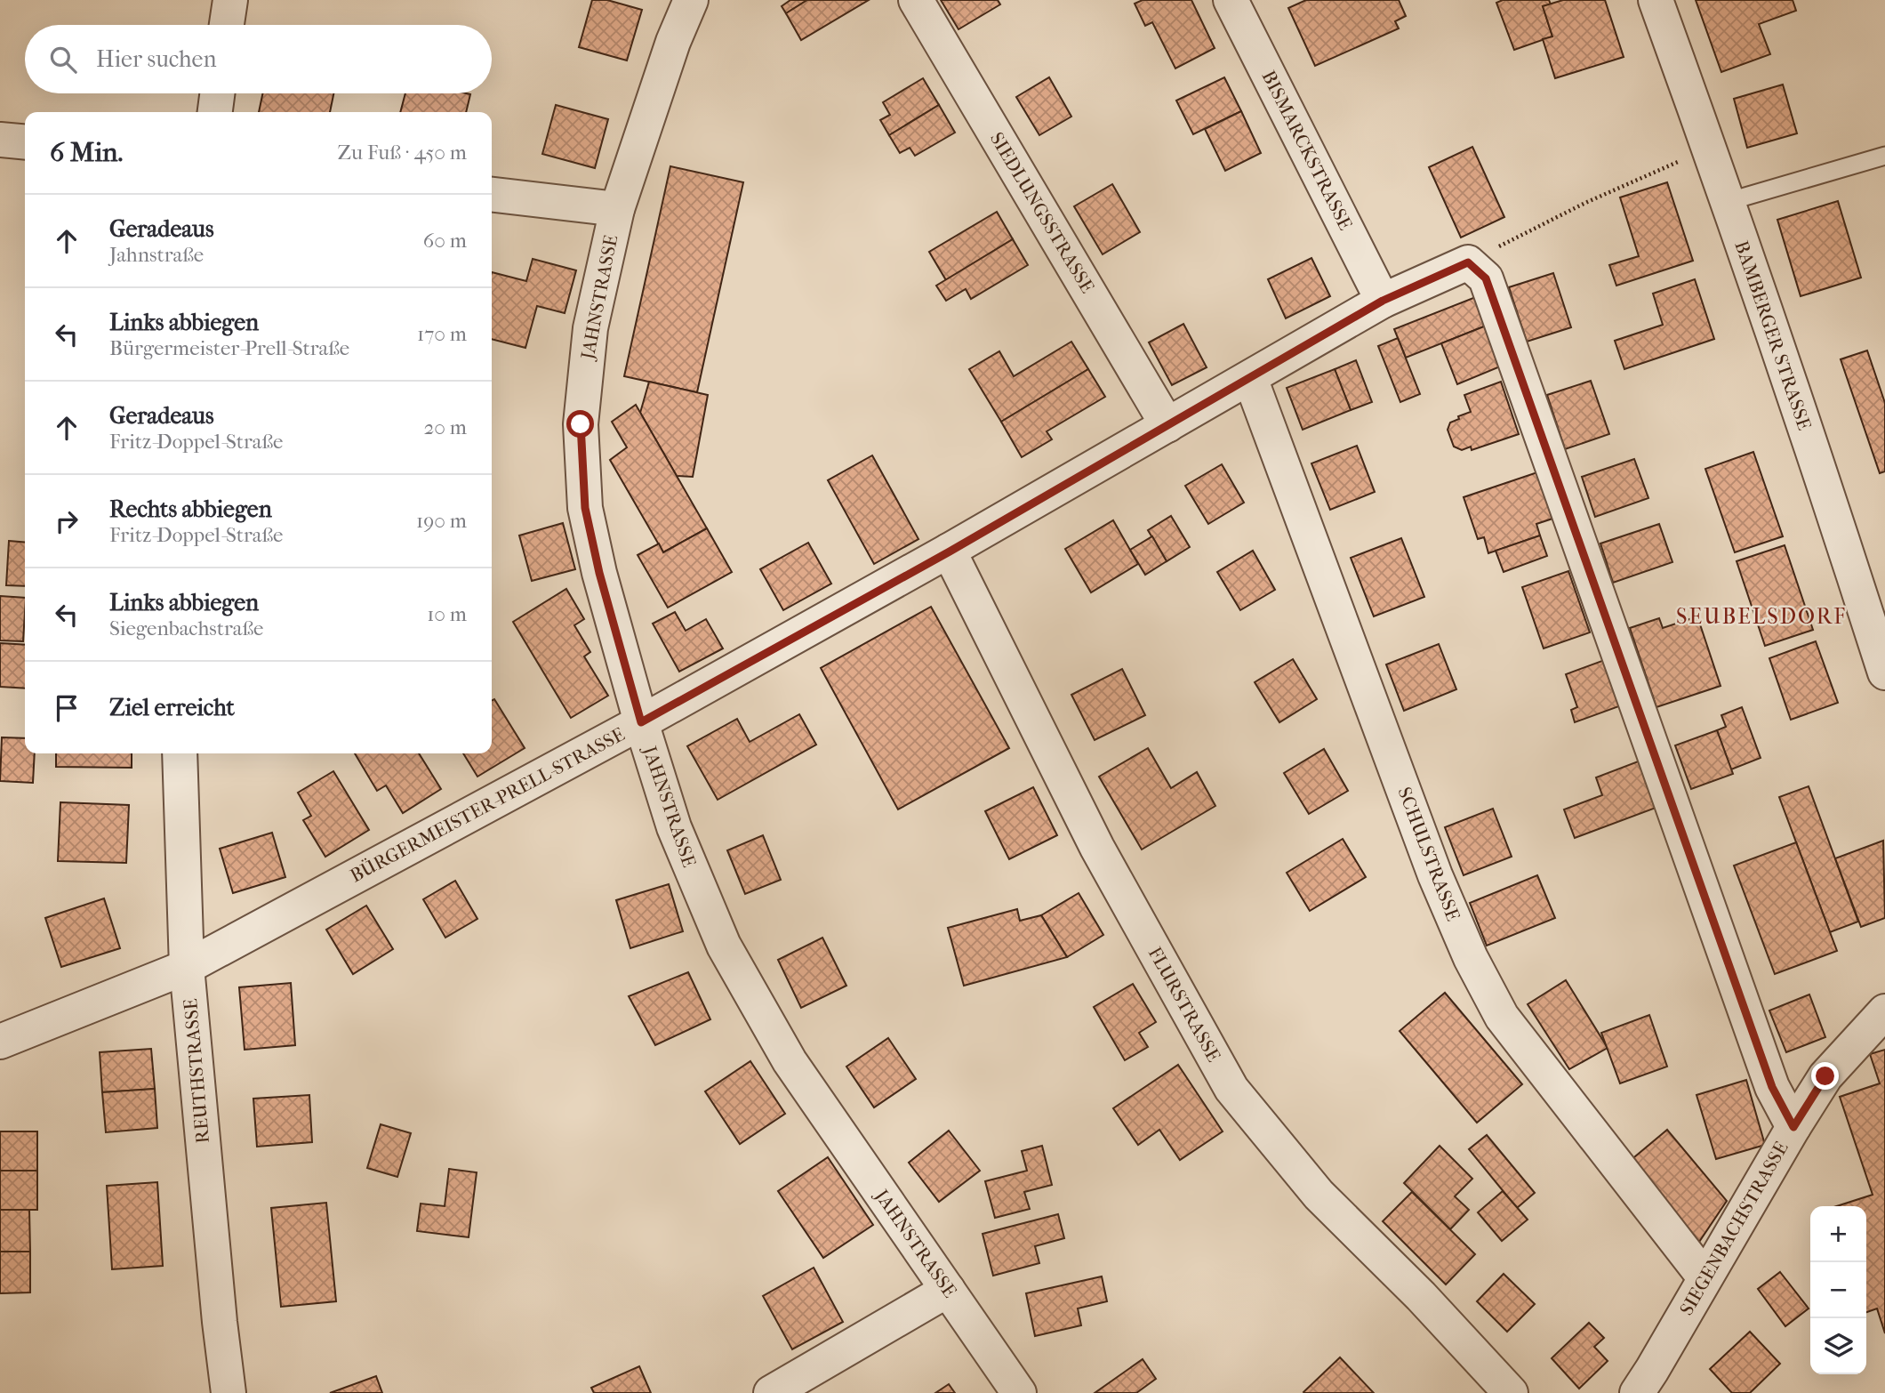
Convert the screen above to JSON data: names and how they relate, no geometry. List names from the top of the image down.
{
  "streets": {
    "street": [
      "BISMARCKSTRASSE",
      "SIEDLUNGSSTRASSE",
      "JAHNSTRASSE",
      "BAMBERGER STRASSE",
      "BÜRGERMEISTER-PRELL-STRASSE",
      "SCHULSTRASSE",
      "FLURSTRASSE",
      "REUTHSTRASSE",
      "SIEGENBACHSTRASSE"
    ]
  },
  "crossings": [
    ["BISMARCKSTRASSE", "BÜRGERMEISTER-PRELL-STRASSE"],
    ["SIEDLUNGSSTRASSE", "BÜRGERMEISTER-PRELL-STRASSE"],
    ["JAHNSTRASSE", "BÜRGERMEISTER-PRELL-STRASSE"],
    ["BÜRGERMEISTER-PRELL-STRASSE", "SCHULSTRASSE"],
    ["BÜRGERMEISTER-PRELL-STRASSE", "FLURSTRASSE"],
    ["BÜRGERMEISTER-PRELL-STRASSE", "REUTHSTRASSE"],
    ["SCHULSTRASSE", "SIEGENBACHSTRASSE"]
  ],
  "districts": ["SEUBELSDORF"],
  "page": {
    "search": "Hier suchen",
    "heading": ["6 Min.", "Zu Fuß · 450 m"],
    "list": [
      ["Geradeaus", "Jahnstraße", "60 m"],
      ["Links abbiegen", "Bürgermeister-Prell-Straße", "170 m"],
      ["Geradeaus", "Fritz-Doppel-Straße", "20 m"],
      ["Rechts abbiegen", "Fritz-Doppel-Straße", "190 m"],
      ["Links abbiegen", "Siegenbachstraße", "10 m"],
      "Ziel erreicht"
    ],
    "map_buttons": ["+", "−"]
  }
}
